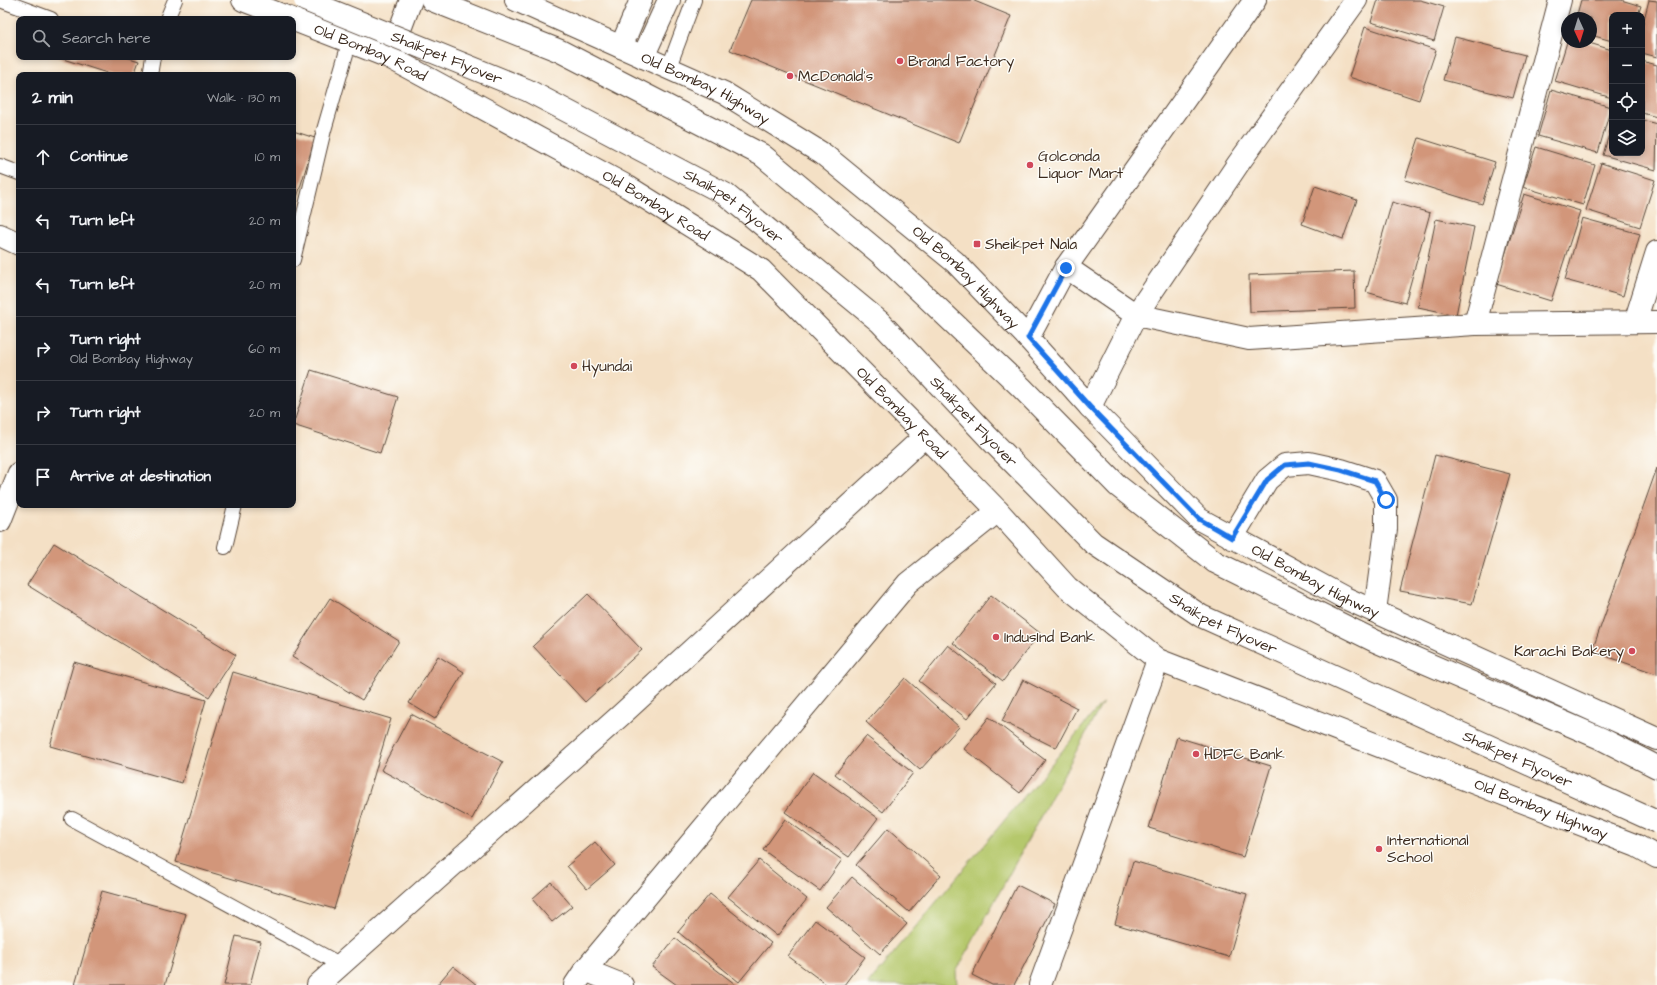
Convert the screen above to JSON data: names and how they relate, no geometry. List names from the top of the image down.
{
  "streets": {
    "main road": ["Old Bombay Road", "Shaikpet Flyover", "Old Bombay Highway"]
  },
  "crossings": [
    ["Old Bombay Road", "Old Bombay Highway"]
  ],
  "places": {
    "other": [
      "Brand Factory",
      "McDonald's",
      "Golconda Liquor Mart",
      "Hyundai",
      "IndusInd Bank",
      "Karachi Bakery",
      "HDFC Bank",
      "International School"
    ],
    "transit": ["Sheikpet Nala"]
  },
  "north": "bottom",
  "page": {
    "map_buttons": ["+", "−"],
    "search": "Search here",
    "heading": ["2 min", "Walk · 130 m"],
    "list": [
      ["Continue", "10 m"],
      ["Turn left", "20 m"],
      ["Turn left", "20 m"],
      ["Turn right", "Old Bombay Highway", "60 m"],
      ["Turn right", "20 m"],
      "Arrive at destination"
    ]
  }
}
